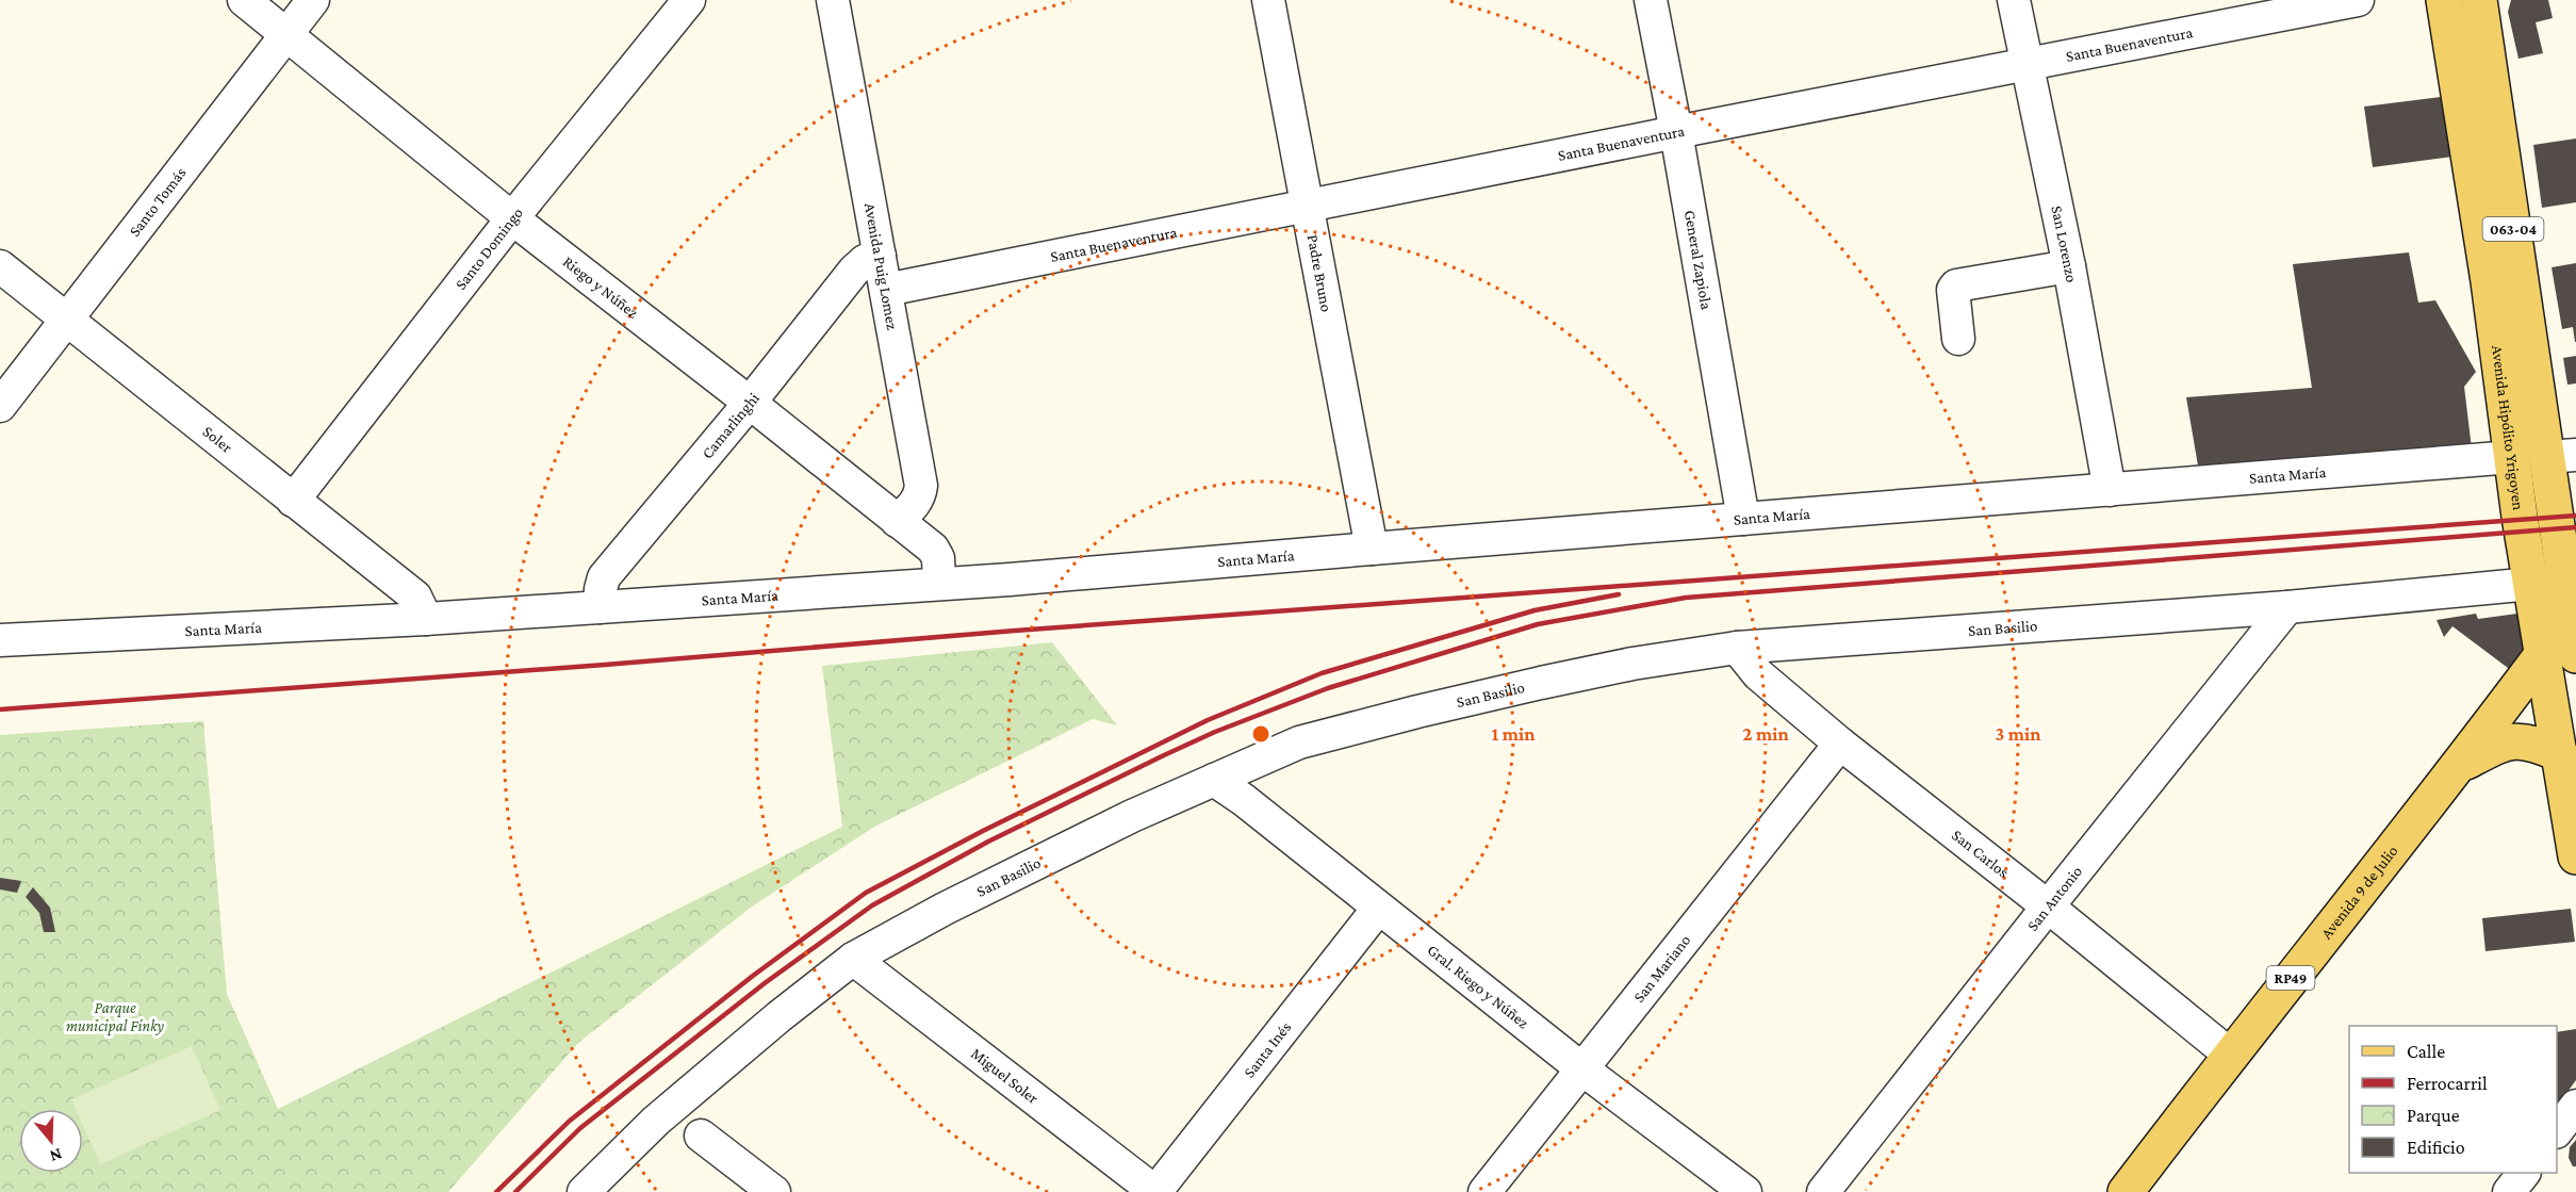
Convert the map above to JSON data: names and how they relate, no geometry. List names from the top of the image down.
{
  "streets": {
    "main road": [
      "063-04",
      "Avenida Hipólito Yrigoyen",
      "Avenida 9 de Julio",
      "RP49"
    ],
    "street": [
      "Santa Buenaventura",
      "Santo Tomás",
      "San Lorenzo",
      "Santo Domingo",
      "General Zapiola",
      "Avenida Puig Lomez",
      "Padre Bruno",
      "Riego y Núñez",
      "Camarlinghi",
      "Soler",
      "Santa María",
      "San Basilio",
      "San Carlos",
      "San Antonio",
      "San Mariano",
      "Gral. Riego y Núñez",
      "Santa Inés",
      "Miguel Soler"
    ]
  },
  "crossings": [
    ["Santa Buenaventura", "San Lorenzo"],
    ["Santa Buenaventura", "General Zapiola"],
    ["Santa Buenaventura", "Avenida Puig Lomez"],
    ["Santa Buenaventura", "Padre Bruno"],
    ["Santo Tomás", "Riego y Núñez"],
    ["Santo Tomás", "Soler"],
    ["San Lorenzo", "Santa María"],
    ["Santo Domingo", "Riego y Núñez"],
    ["Santo Domingo", "Soler"],
    ["General Zapiola", "Santa María"],
    ["Avenida Puig Lomez", "Riego y Núñez"],
    ["Avenida Puig Lomez", "Camarlinghi"],
    ["Padre Bruno", "Santa María"],
    ["Riego y Núñez", "Camarlinghi"],
    ["Riego y Núñez", "Santa María"],
    ["Camarlinghi", "Santa María"],
    ["Avenida Hipólito Yrigoyen", "Santa María"],
    ["Avenida Hipólito Yrigoyen", "San Basilio"],
    ["Avenida Hipólito Yrigoyen", "Avenida 9 de Julio"],
    ["Avenida Hipólito Yrigoyen", "RP49"],
    ["Soler", "Santa María"],
    ["San Basilio", "San Carlos"],
    ["San Basilio", "San Antonio"],
    ["San Basilio", "Gral. Riego y Núñez"],
    ["San Basilio", "Miguel Soler"],
    ["San Carlos", "Avenida 9 de Julio"],
    ["San Carlos", "San Antonio"],
    ["San Carlos", "San Mariano"],
    ["Avenida 9 de Julio", "RP49"],
    ["San Mariano", "Gral. Riego y Núñez"],
    ["Gral. Riego y Núñez", "Santa Inés"],
    ["Santa Inés", "Miguel Soler"]
  ],
  "parks": ["Parque municipal Finky"],
  "legend": [
    "Calle",
    "Ferrocarril",
    "Parque",
    "Edificio"
  ],
  "north": "bottom",
  "rings": ["1 min", "2 min", "3 min"]
}
